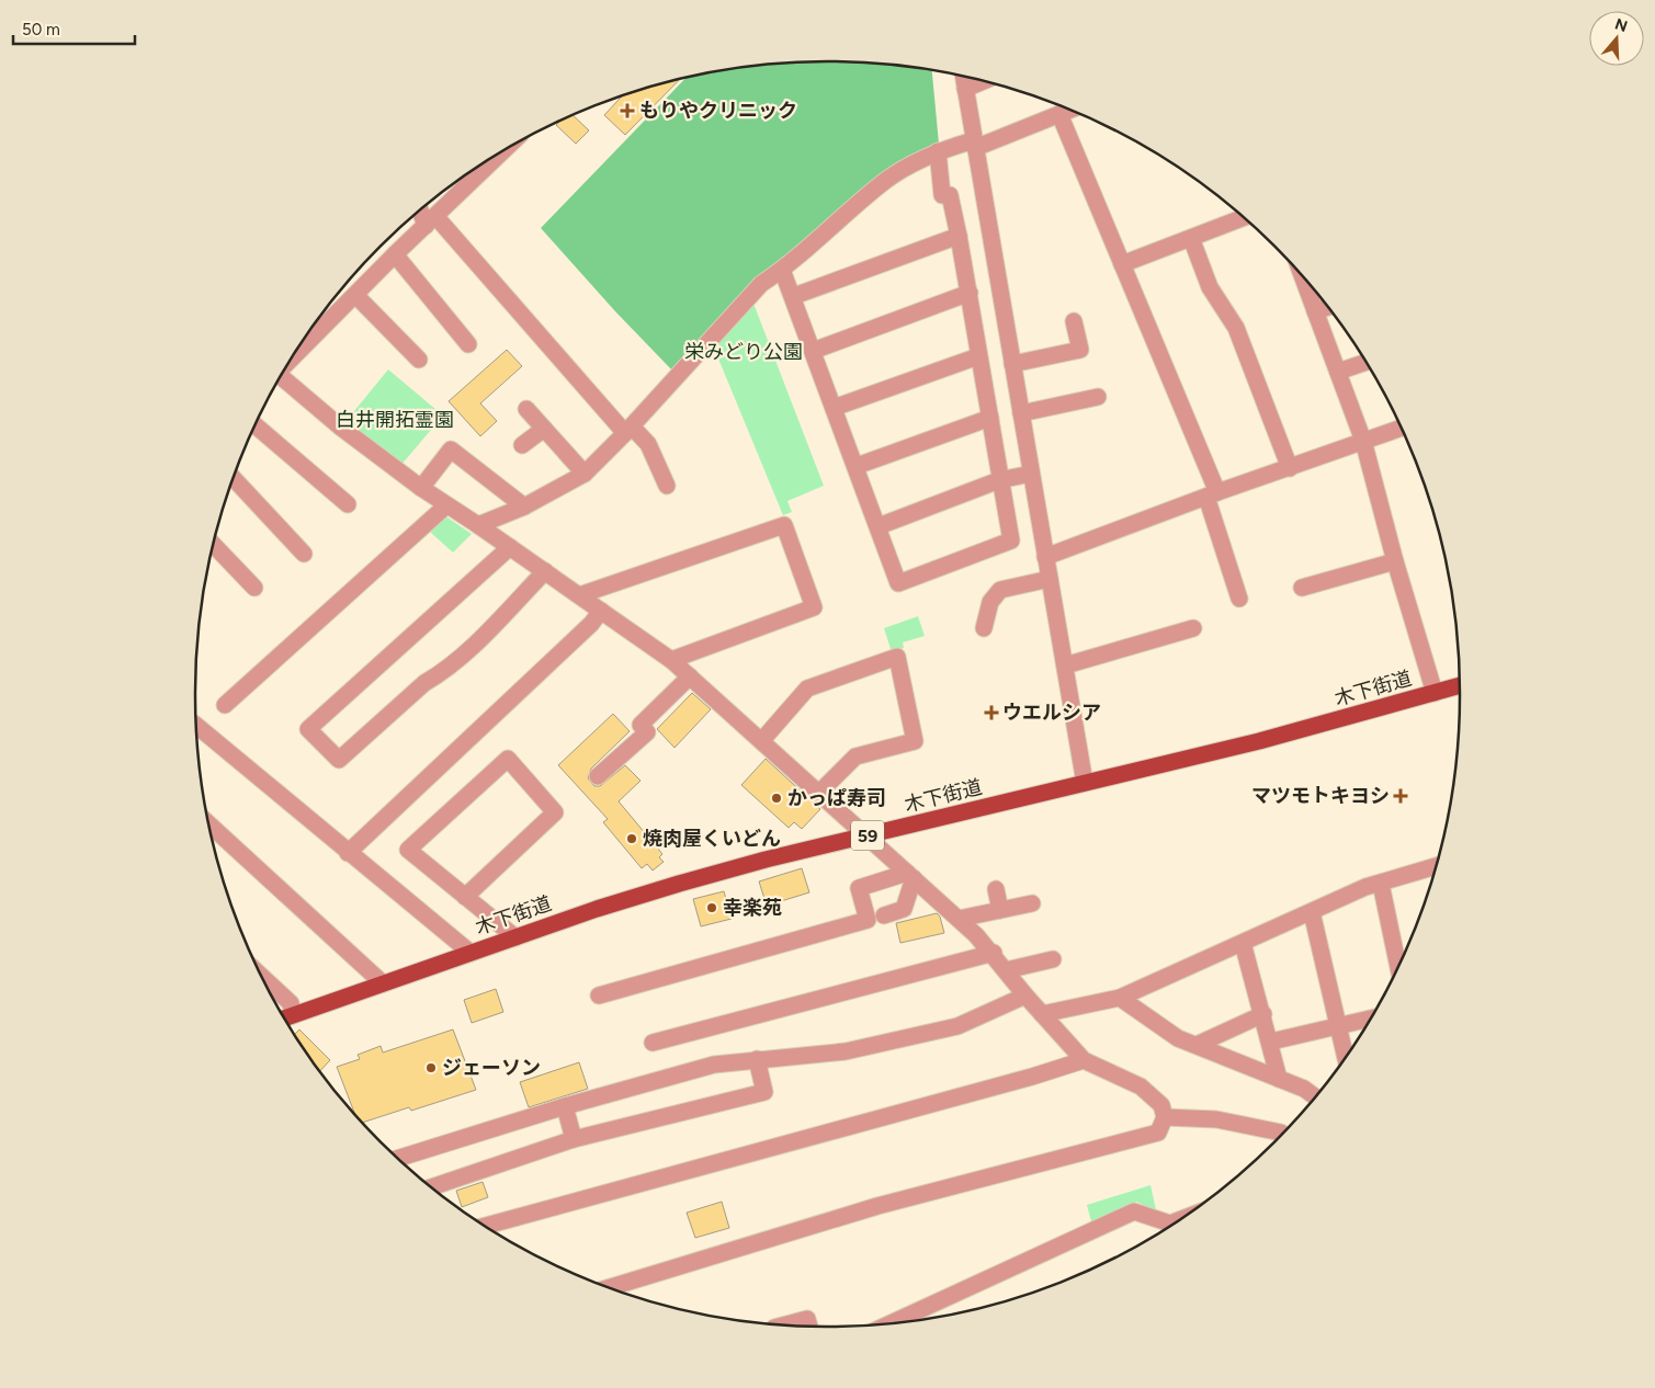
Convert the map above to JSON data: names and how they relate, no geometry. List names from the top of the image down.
{
  "streets": {
    "main road": ["木下街道", "59"]
  },
  "parks": ["栄みどり公園", "白井開拓霊園"],
  "places": {
    "health": ["もりやクリニック", "ウエルシア", "マツモトキヨシ"],
    "other": [
      "かっぱ寿司",
      "焼肉屋くいどん",
      "幸楽苑",
      "ジェーソン"
    ]
  },
  "scale_bar": "50 m",
  "north": "top"
}
